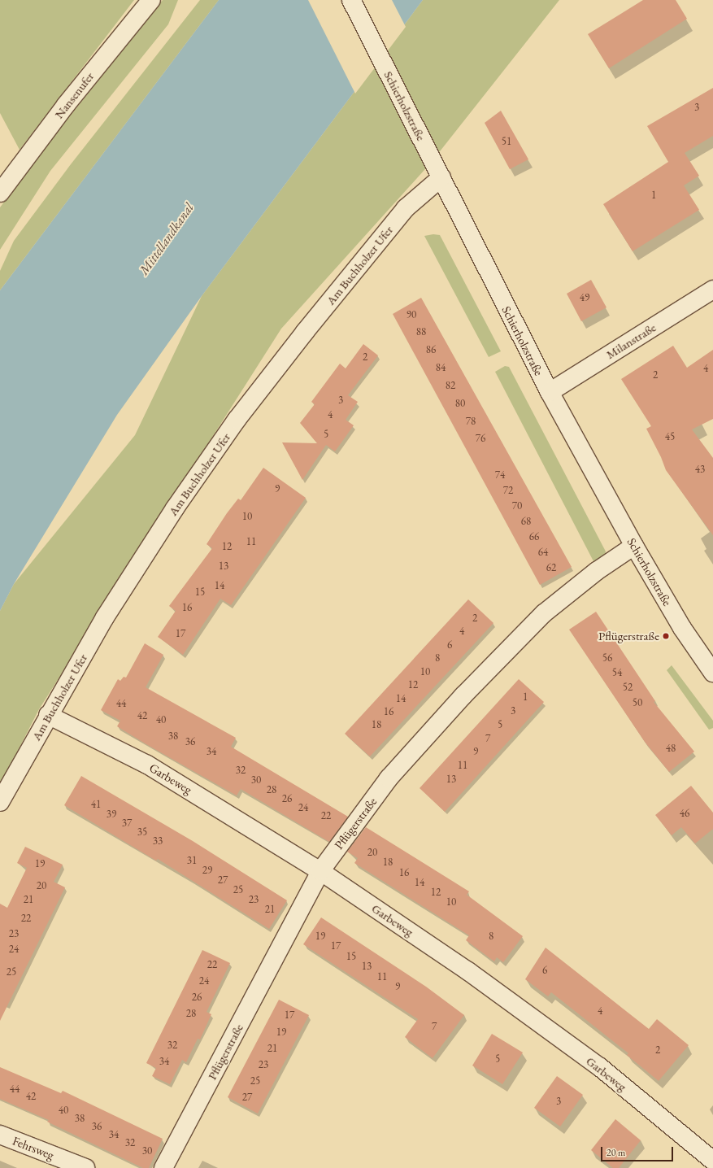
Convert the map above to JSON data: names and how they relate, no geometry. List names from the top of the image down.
{
  "streets": {
    "street": [
      "Nansenufer",
      "Schierholzstraße",
      "Am Buchholzer Ufer",
      "Milanstraße",
      "Garbeweg",
      "Pflügerstraße",
      "Fehrsweg"
    ]
  },
  "crossings": [
    ["Schierholzstraße", "Am Buchholzer Ufer"],
    ["Schierholzstraße", "Milanstraße"],
    ["Schierholzstraße", "Pflügerstraße"],
    ["Am Buchholzer Ufer", "Garbeweg"],
    ["Garbeweg", "Pflügerstraße"]
  ],
  "water": ["Mittellandkanal"],
  "places": ["Pflügerstraße"],
  "house_numbers": [
    "3",
    "51",
    "1",
    "49",
    "90",
    "88",
    "86",
    "2",
    "84",
    "4",
    "2",
    "82",
    "3",
    "80",
    "4",
    "78",
    "5",
    "45",
    "76",
    "43",
    "74",
    "9",
    "72",
    "70",
    "10",
    "68",
    "66",
    "11",
    "12",
    "64",
    "13",
    "62",
    "14",
    "15",
    "16",
    "2",
    "4",
    "17",
    "6",
    "8",
    "56",
    "10",
    "54",
    "12",
    "52",
    "1",
    "14",
    "50",
    "44",
    "3",
    "16",
    "42",
    "40",
    "18",
    "5",
    "38",
    "7",
    "36",
    "48",
    "34",
    "9",
    "11",
    "32",
    "13",
    "30",
    "28",
    "26",
    "41",
    "24",
    "46",
    "39",
    "22",
    "37",
    "35",
    "33",
    "20",
    "31",
    "18",
    "19",
    "29",
    "16",
    "27",
    "14",
    "20",
    "25",
    "12",
    "21",
    "23",
    "10",
    "21",
    "22",
    "23",
    "19",
    "8",
    "17",
    "24",
    "15",
    "22",
    "13",
    "6",
    "25",
    "11",
    "24",
    "9",
    "26",
    "4",
    "28",
    "17",
    "7",
    "19",
    "32",
    "21",
    "2",
    "5",
    "34",
    "23",
    "25",
    "44",
    "42",
    "27",
    "3",
    "40",
    "38",
    "36",
    "34",
    "32",
    "30"
  ],
  "scale_bar": "20 m"
}
